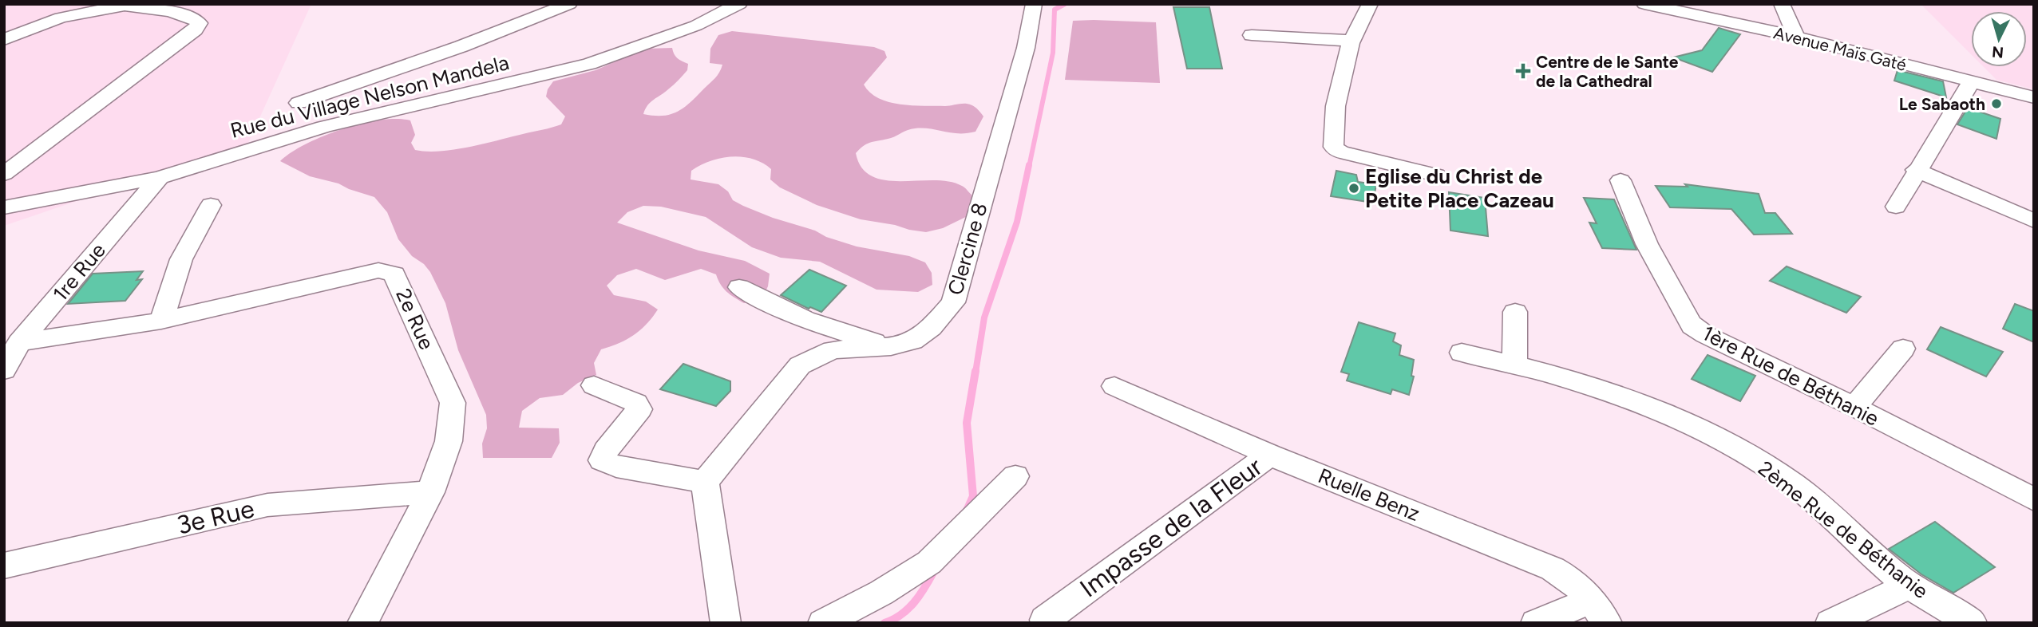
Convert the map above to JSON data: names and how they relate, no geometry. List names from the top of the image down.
{
  "streets": {
    "street": [
      "Avenue Maïs Gaté",
      "Rue du Village Nelson Mandela",
      "Clercine 8",
      "1re Rue",
      "2e Rue",
      "1ère Rue de Béthanie",
      "Ruelle Benz",
      "3e Rue",
      "Impasse de la Fleur",
      "2ème Rue de Béthanie"
    ]
  },
  "crossings": [
    ["Rue du Village Nelson Mandela", "1re Rue"],
    ["1re Rue", "2e Rue"],
    ["2e Rue", "3e Rue"],
    ["Ruelle Benz", "Impasse de la Fleur"]
  ],
  "places": {
    "health": ["Centre de le Sante de la Cathedral"],
    "other": ["Le Sabaoth", "Eglise du Christ de Petite Place Cazeau"]
  },
  "north": "bottom"
}
